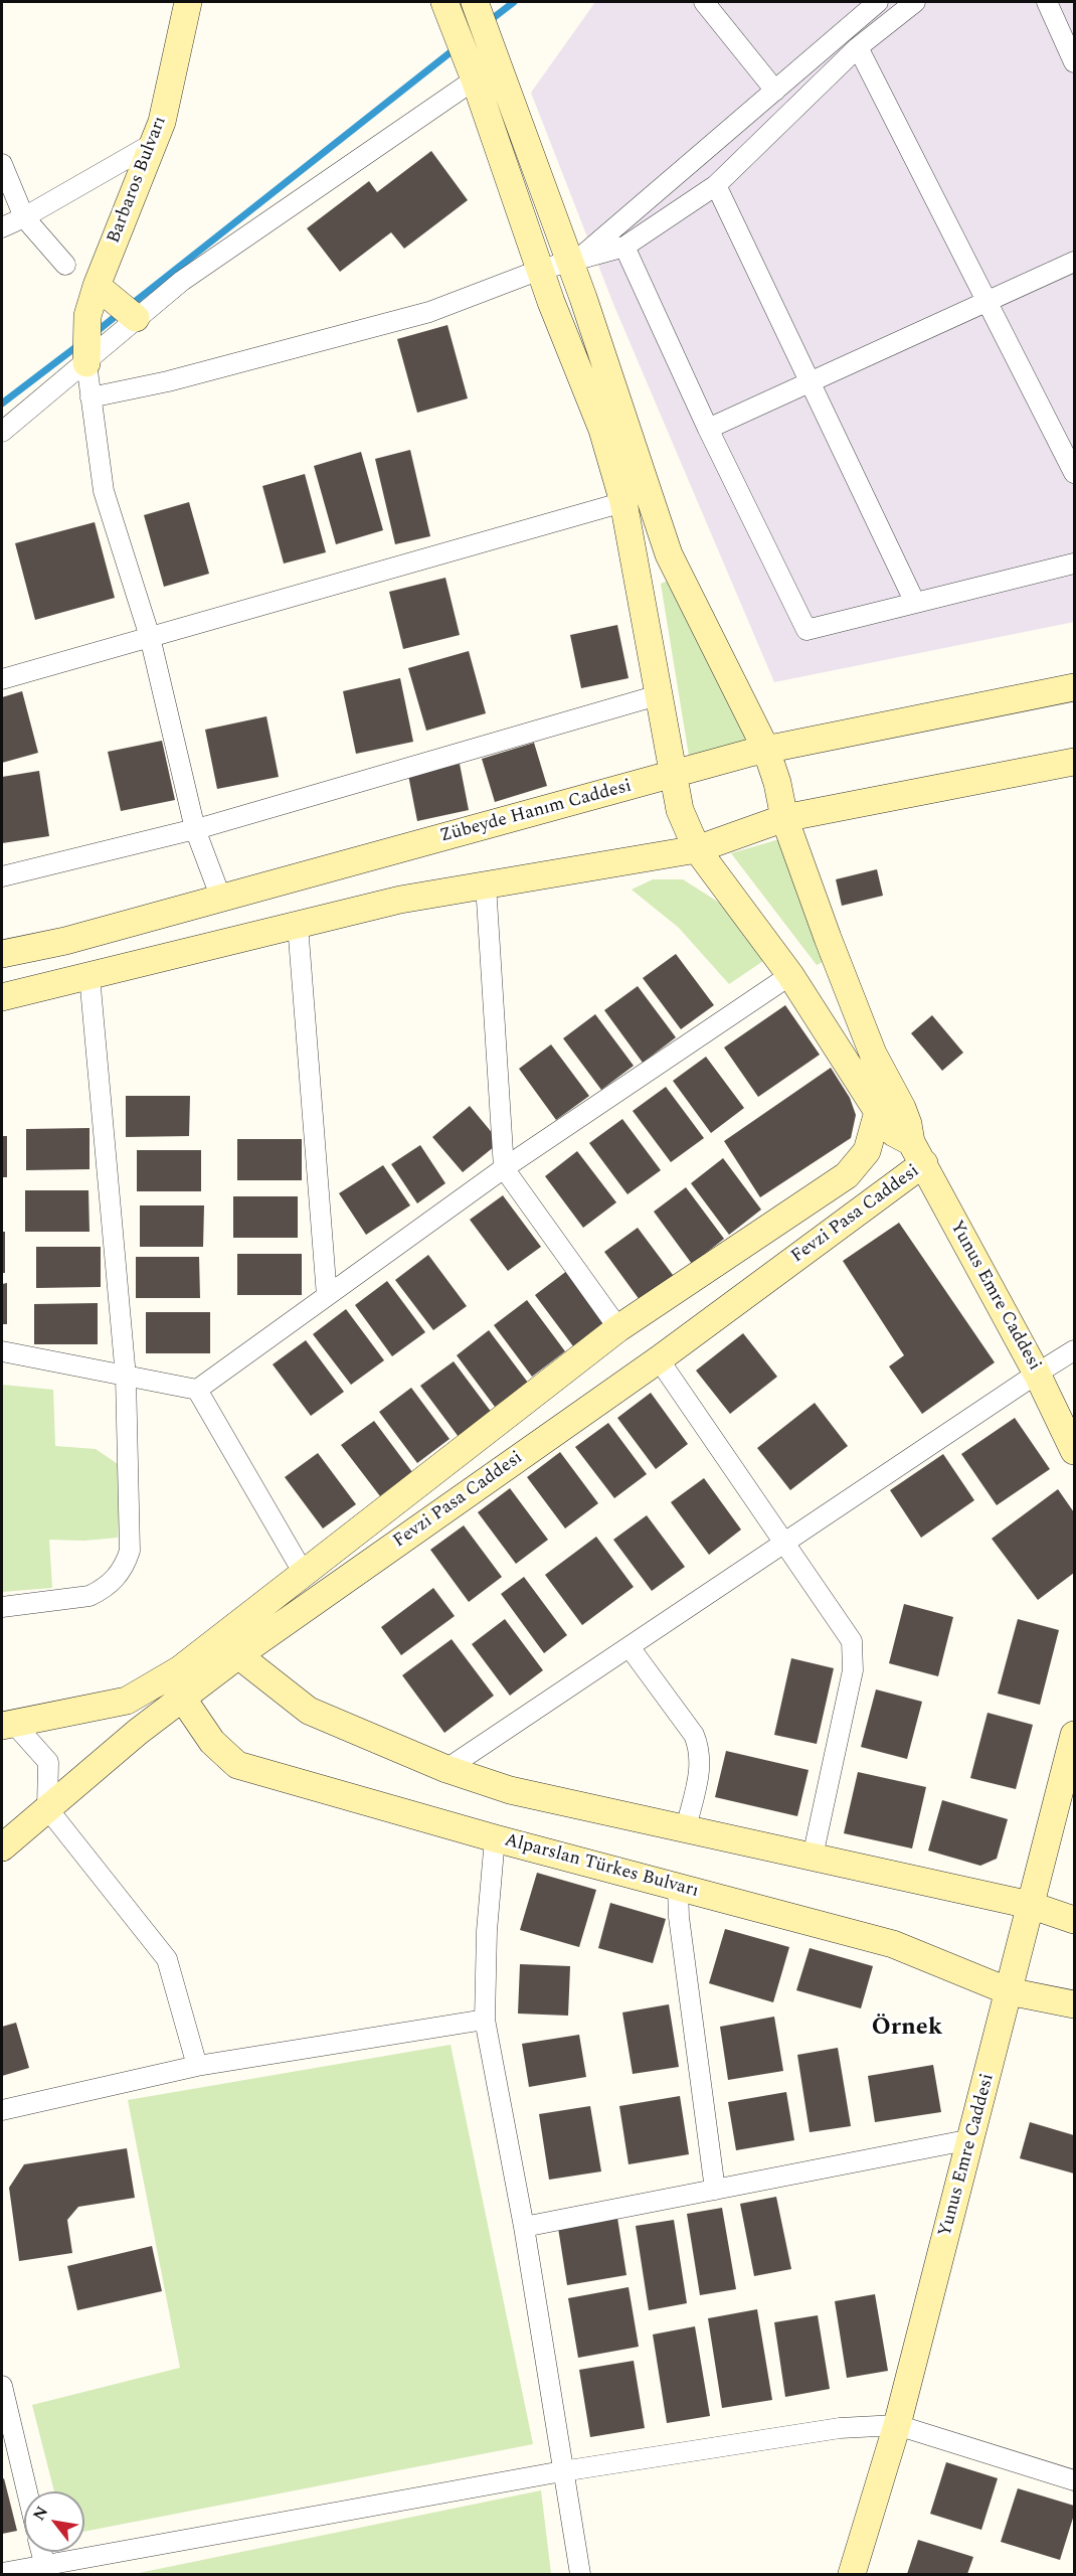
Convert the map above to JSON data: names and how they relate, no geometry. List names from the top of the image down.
{
  "streets": {
    "street": [
      "Barbaros Bulvarı",
      "Zübeyde Hanım Caddesi",
      "Fevzi Pasa Caddesi",
      "Yunus Emre Caddesi",
      "Alparslan Türkes Bulvarı"
    ]
  },
  "crossings": [
    ["Fevzi Pasa Caddesi", "Yunus Emre Caddesi"],
    ["Fevzi Pasa Caddesi", "Alparslan Türkes Bulvarı"],
    ["Yunus Emre Caddesi", "Alparslan Türkes Bulvarı"]
  ],
  "districts": ["Örnek"],
  "north": "top left"
}
